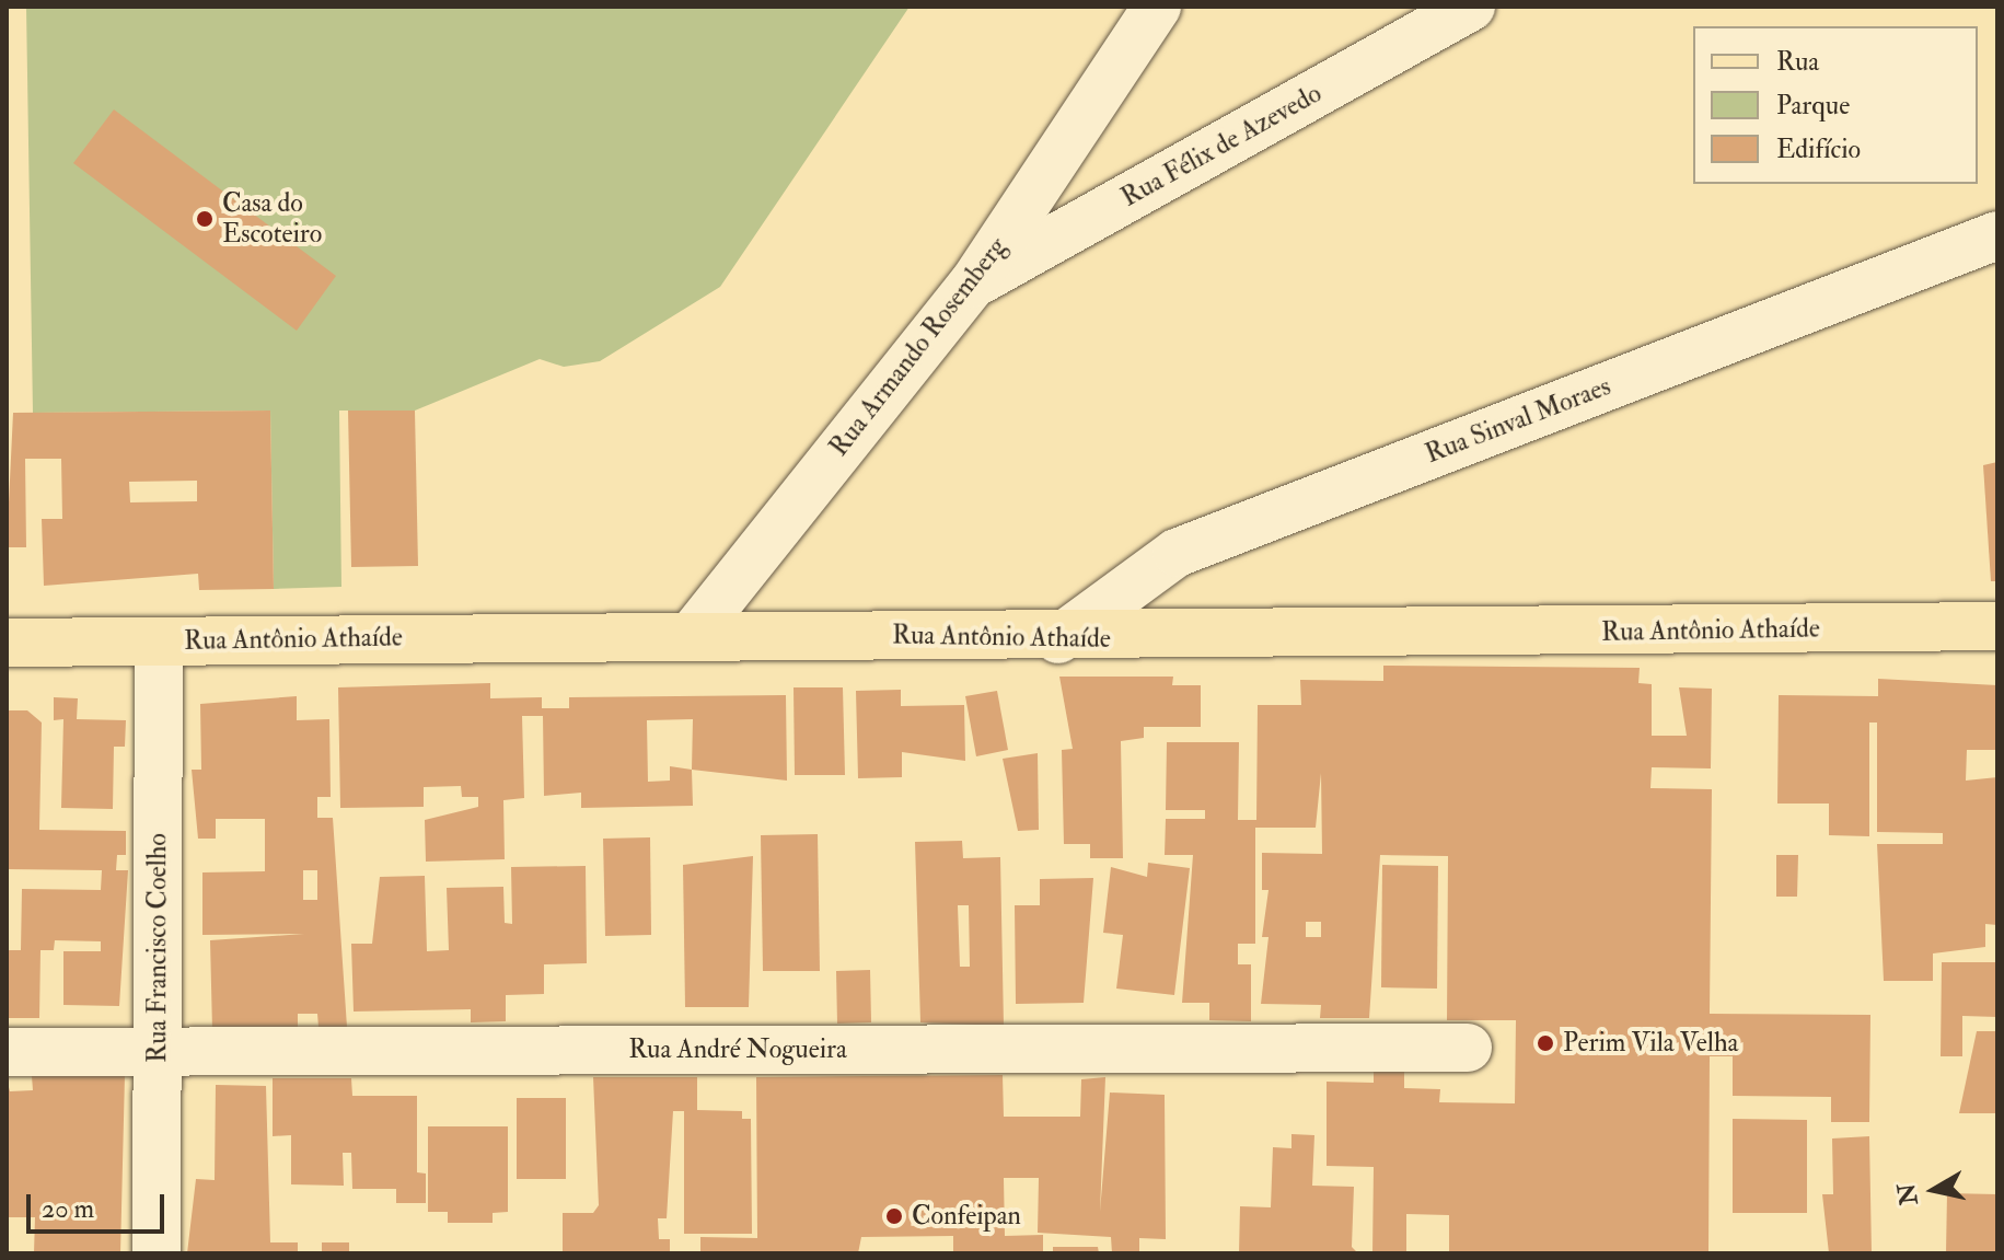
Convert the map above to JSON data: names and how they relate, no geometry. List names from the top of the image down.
{
  "streets": {
    "main road": ["Rua Antônio Athaíde"],
    "street": [
      "Rua Félix de Azevedo",
      "Rua Armando Rosemberg",
      "Rua Sinval Moraes",
      "Rua Francisco Coelho",
      "Rua André Nogueira"
    ]
  },
  "crossings": [
    ["Rua Félix de Azevedo", "Rua Armando Rosemberg"],
    ["Rua Armando Rosemberg", "Rua Antônio Athaíde"],
    ["Rua Sinval Moraes", "Rua Antônio Athaíde"],
    ["Rua Antônio Athaíde", "Rua Francisco Coelho"],
    ["Rua Francisco Coelho", "Rua André Nogueira"]
  ],
  "places": ["Casa do Escoteiro", "Perim Vila Velha", "Confeipan"],
  "legend": ["Rua", "Parque", "Edifício"],
  "scale_bar": "20 m",
  "north": "left"
}
